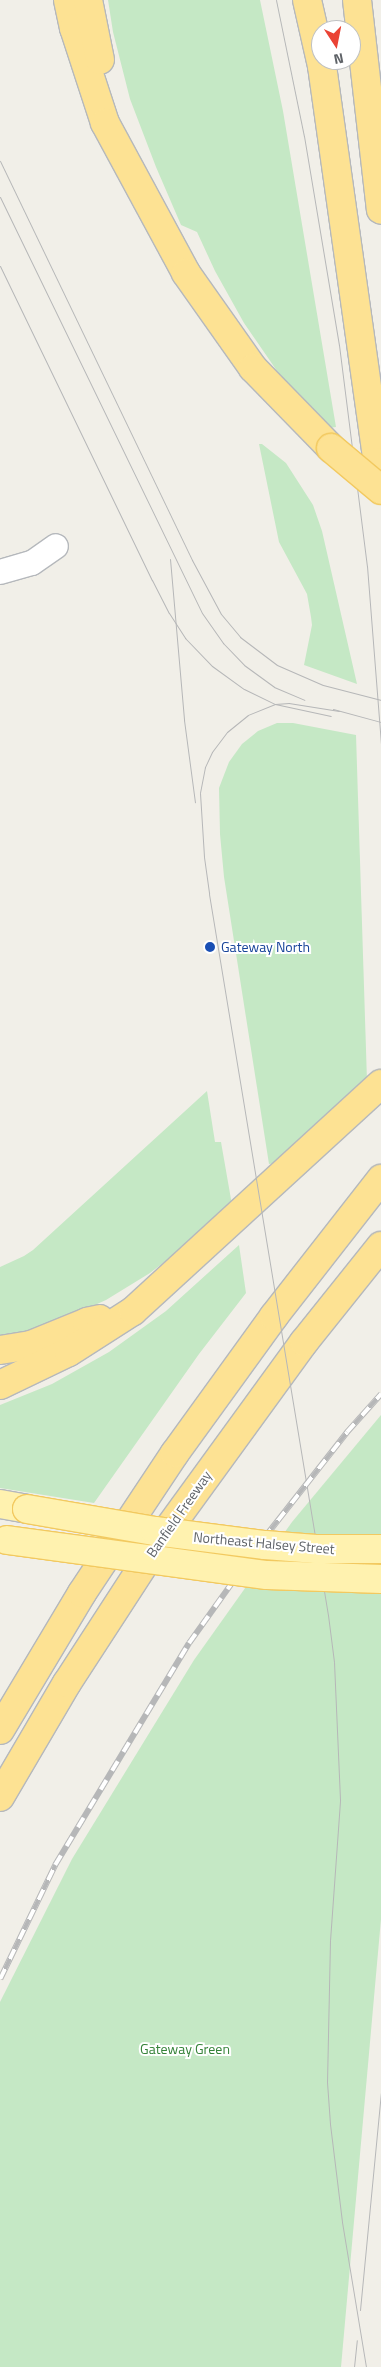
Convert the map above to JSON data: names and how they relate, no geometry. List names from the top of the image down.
{
  "streets": {
    "highway": ["Banfield Freeway"],
    "main road": ["Northeast Halsey Street"]
  },
  "parks": ["Gateway Green"],
  "places": ["Gateway North"],
  "north": "bottom"
}
